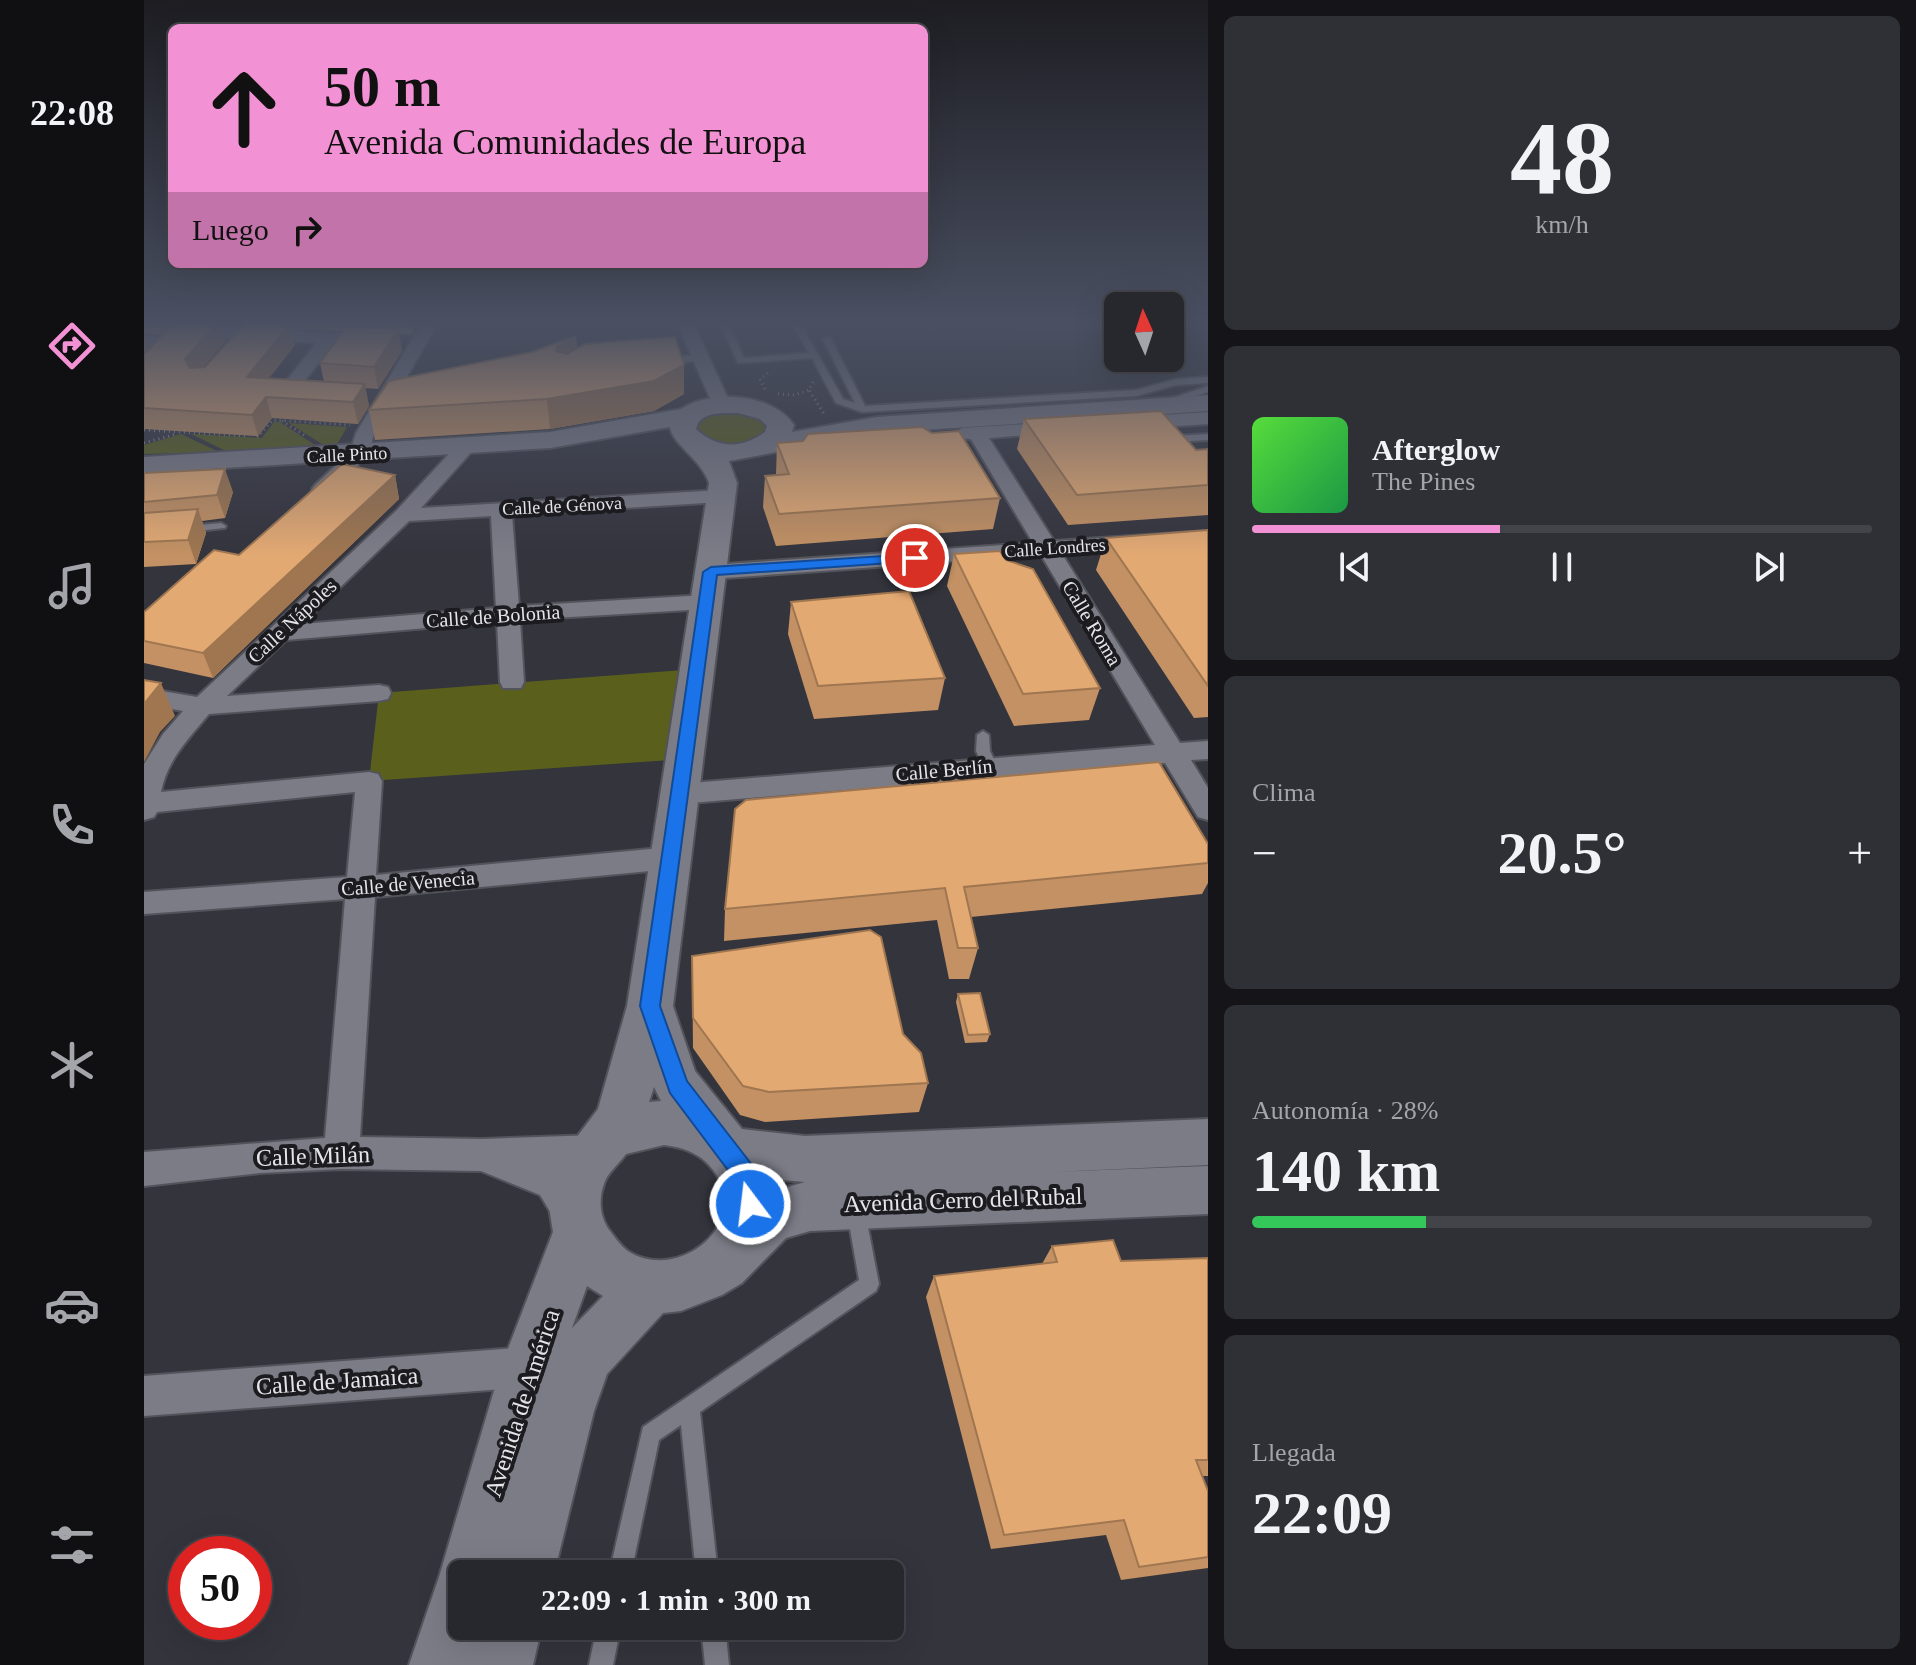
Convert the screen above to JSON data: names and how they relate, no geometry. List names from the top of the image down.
{
  "streets": {
    "main road": ["Calle Pinto", "Avenida Cerro del Rubal", "Avenida de América"],
    "street": [
      "Calle de Génova",
      "Calle Londres",
      "Calle de Bolonia",
      "Calle Nápoles",
      "Calle Roma",
      "Calle Berlín",
      "Calle de Venecia",
      "Calle Milán",
      "Calle de Jamaica"
    ]
  },
  "crossings": [
    ["Calle Pinto", "Calle Nápoles"],
    ["Calle de Génova", "Calle Nápoles"],
    ["Calle Londres", "Calle de Bolonia"],
    ["Calle Londres", "Calle Roma"],
    ["Calle de Bolonia", "Calle Nápoles"],
    ["Calle Roma", "Calle Berlín"],
    ["Calle Milán", "Avenida Cerro del Rubal"],
    ["Calle Milán", "Avenida de América"],
    ["Avenida Cerro del Rubal", "Avenida de América"],
    ["Calle de Jamaica", "Avenida de América"]
  ],
  "north": "top",
  "page": {
    "tabs": "22:08",
    "tile": [
      ["48", "km/h"],
      "Clima",
      ["Autonomía · 28%", "140 km"],
      ["Llegada", "22:09"]
    ],
    "turn": ["50 m", "Avenida Comunidades de Europa"],
    "then": "Luego",
    "song": ["Afterglow", "The Pines"],
    "heat": ["−", "20.5°", "+"],
    "limit": "50",
    "trip": "22:09 · 1 min · 300 m"
  }
}
